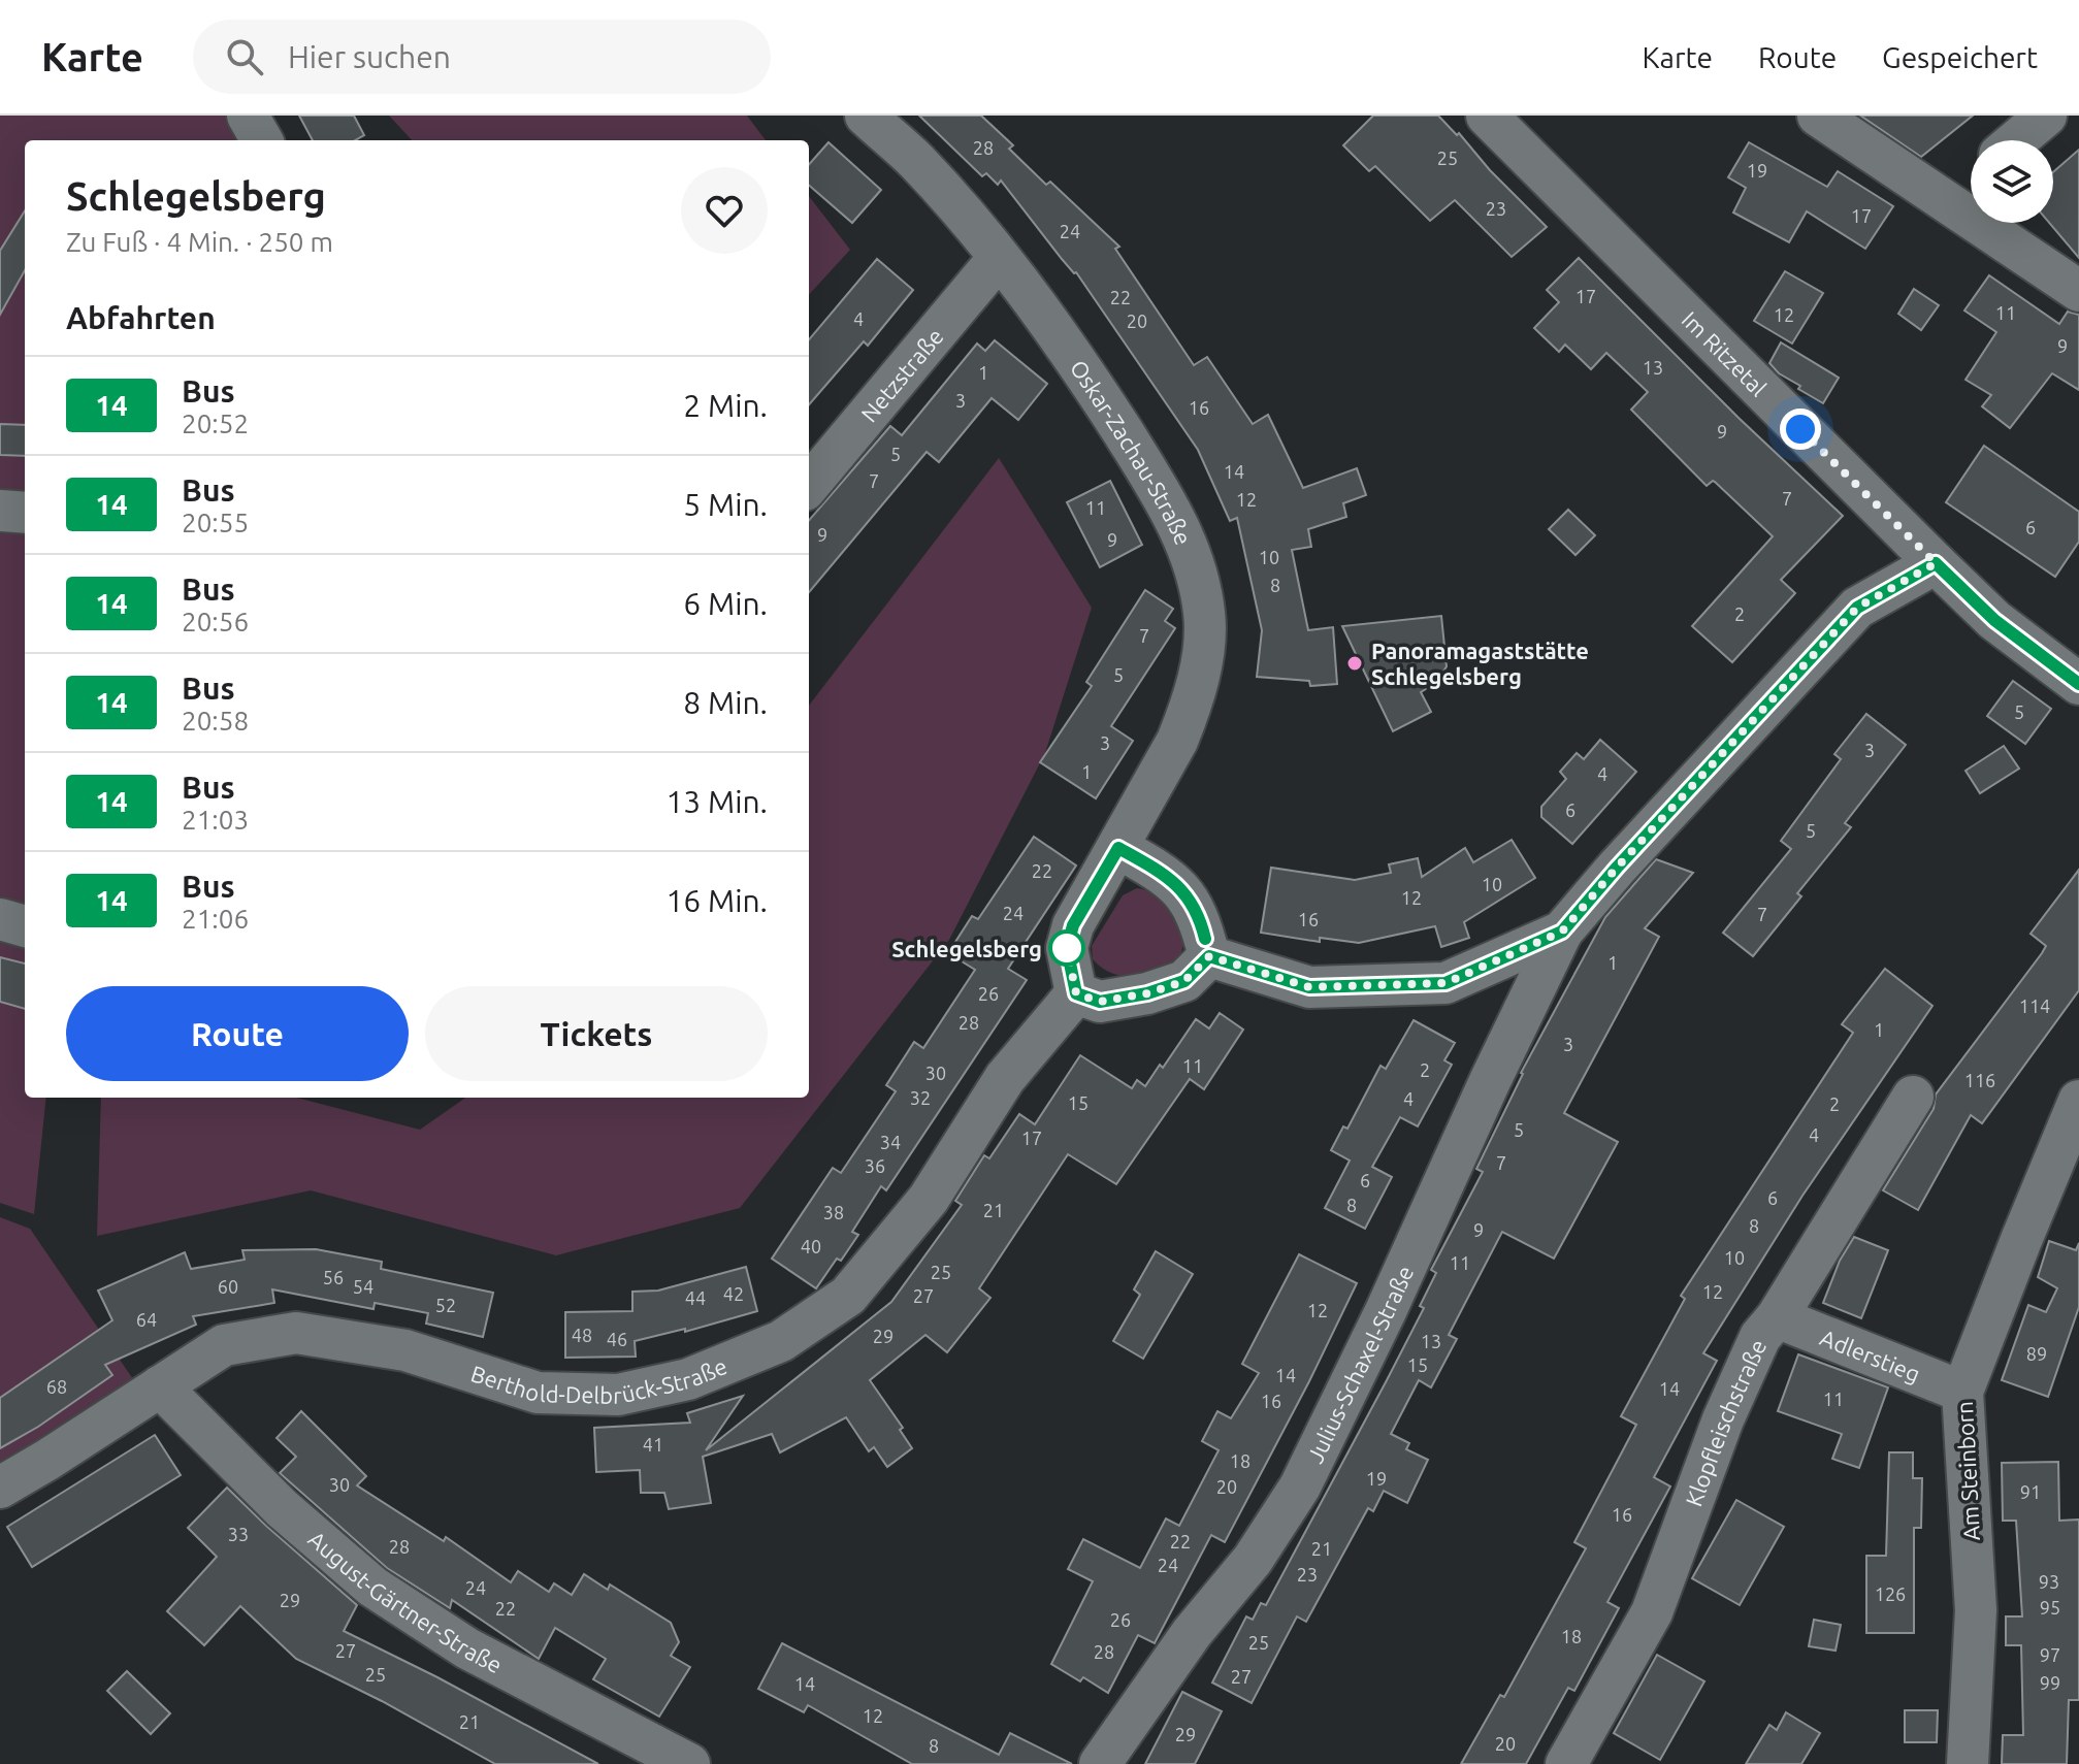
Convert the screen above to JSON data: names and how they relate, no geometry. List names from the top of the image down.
{
  "streets": {
    "street": [
      "Im Ritzetal",
      "Netzstraße",
      "Oskar-Zachau-Straße",
      "Adlerstieg",
      "Berthold-Delbrück-Straße",
      "Julius-Schaxel-Straße",
      "Klopfleischstraße",
      "Am Steinborn",
      "August-Gärtner-Straße"
    ]
  },
  "crossings": [
    ["Netzstraße", "Oskar-Zachau-Straße"],
    ["Oskar-Zachau-Straße", "Berthold-Delbrück-Straße"],
    ["Adlerstieg", "Klopfleischstraße"],
    ["Adlerstieg", "Am Steinborn"],
    ["Berthold-Delbrück-Straße", "August-Gärtner-Straße"]
  ],
  "places": ["Panoramagaststätte Schlegelsberg", "Schlegelsberg"],
  "lines": ["bus line 14"],
  "house_numbers": [
    "28",
    "25",
    "19",
    "23",
    "17",
    "24",
    "17",
    "22",
    "11",
    "12",
    "4",
    "20",
    "9",
    "13",
    "1",
    "3",
    "16",
    "9",
    "5",
    "14",
    "7",
    "7",
    "12",
    "11",
    "6",
    "9",
    "9",
    "10",
    "8",
    "2",
    "7",
    "5",
    "5",
    "3",
    "3",
    "1",
    "4",
    "6",
    "5",
    "22",
    "10",
    "12",
    "24",
    "7",
    "16",
    "1",
    "26",
    "114",
    "28",
    "1",
    "3",
    "11",
    "2",
    "30",
    "116",
    "32",
    "4",
    "15",
    "2",
    "5",
    "4",
    "17",
    "34",
    "7",
    "36",
    "6",
    "6",
    "8",
    "21",
    "38",
    "8",
    "9",
    "40",
    "10",
    "11",
    "25",
    "56",
    "60",
    "54",
    "12",
    "42",
    "27",
    "44",
    "52",
    "12",
    "64",
    "48",
    "29",
    "46",
    "13",
    "89",
    "15",
    "14",
    "68",
    "14",
    "11",
    "16",
    "41",
    "18",
    "19",
    "30",
    "20",
    "91",
    "16",
    "33",
    "22",
    "28",
    "21",
    "24",
    "23",
    "93",
    "24",
    "126",
    "29",
    "95",
    "22",
    "26",
    "18",
    "25",
    "27",
    "28",
    "97",
    "25",
    "27",
    "99",
    "14",
    "12",
    "21",
    "29",
    "20",
    "8"
  ],
  "page": {
    "header": "Karte",
    "search": "Hier suchen",
    "nav": ["Karte", "Route", "Gespeichert"],
    "heading": [
      ["Schlegelsberg", "Zu Fuß · 4 Min. · 250 m"],
      "Abfahrten"
    ],
    "list": [
      {
        "mark": "14",
        "name": "Bus",
        "note": "20:52",
        "value": "2 Min."
      },
      {
        "mark": "14",
        "name": "Bus",
        "note": "20:55",
        "value": "5 Min."
      },
      {
        "mark": "14",
        "name": "Bus",
        "note": "20:56",
        "value": "6 Min."
      },
      {
        "mark": "14",
        "name": "Bus",
        "note": "20:58",
        "value": "8 Min."
      },
      {
        "mark": "14",
        "name": "Bus",
        "note": "21:03",
        "value": "13 Min."
      },
      {
        "mark": "14",
        "name": "Bus",
        "note": "21:06",
        "value": "16 Min."
      }
    ],
    "buttons": ["Route", "Tickets"]
  }
}
